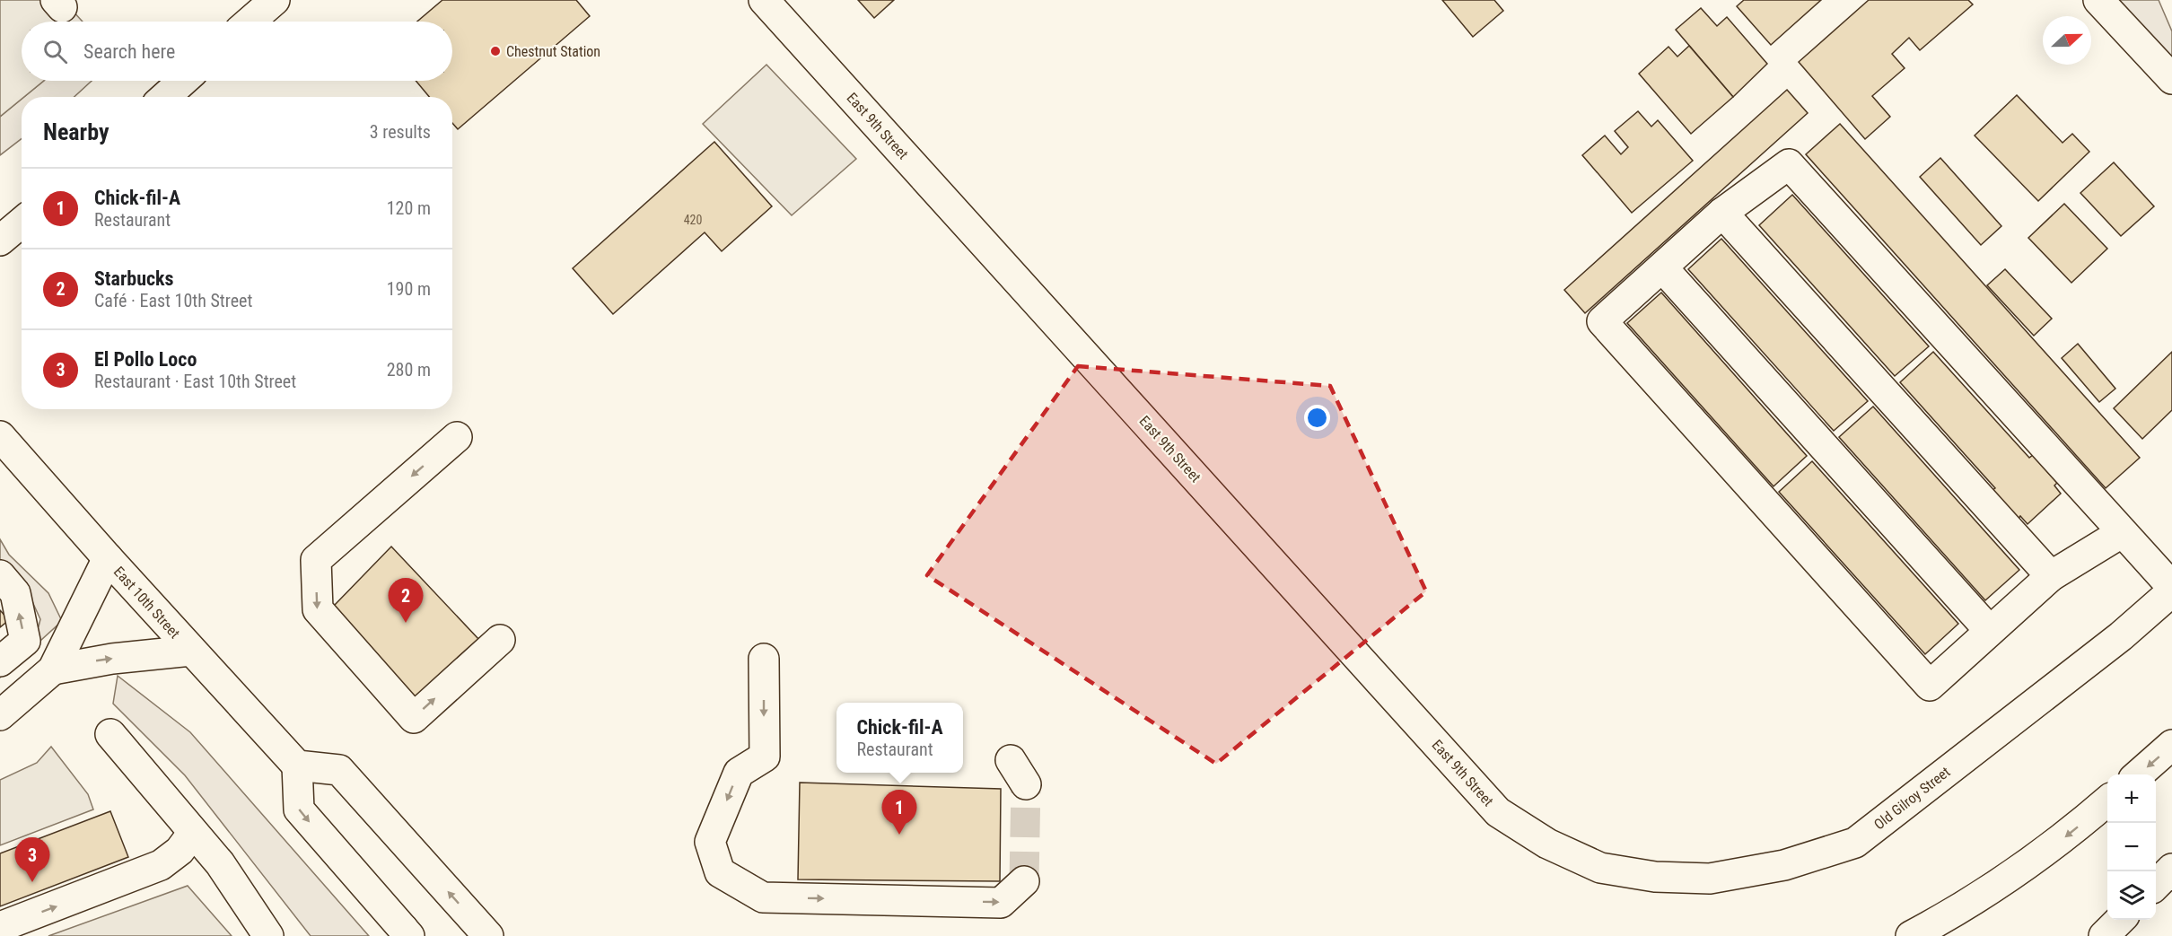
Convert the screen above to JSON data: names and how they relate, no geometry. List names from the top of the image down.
{
  "streets": {
    "main road": ["East 9th Street", "East 10th Street", "Old Gilroy Street"]
  },
  "crossings": [
    ["East 9th Street", "Old Gilroy Street"]
  ],
  "places": ["Chestnut Station"],
  "house_numbers": ["420"],
  "north": "right",
  "page": {
    "search": "Search here",
    "heading": ["Nearby", "3 results"],
    "list": [
      {
        "mark": "1",
        "name": "Chick-fil-A",
        "note": "Restaurant",
        "value": "120 m"
      },
      {
        "mark": "2",
        "name": "Starbucks",
        "note": "Café · East 10th Street",
        "value": "190 m"
      },
      {
        "mark": "3",
        "name": "El Pollo Loco",
        "note": "Restaurant · East 10th Street",
        "value": "280 m"
      }
    ],
    "pins": ["2", "1", "3"],
    "popup": ["Chick-fil-A", "Restaurant"],
    "map_buttons": ["+", "−"]
  }
}
